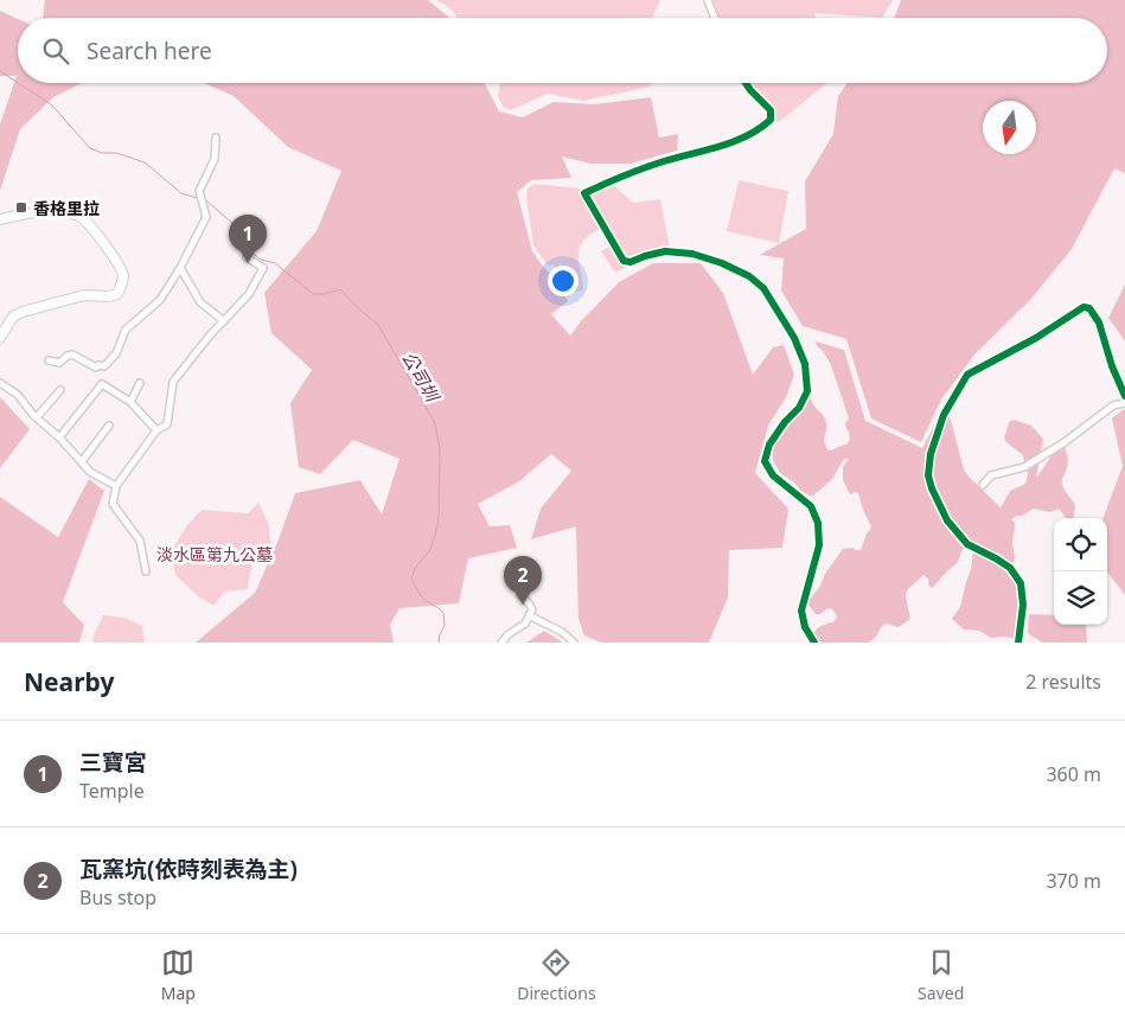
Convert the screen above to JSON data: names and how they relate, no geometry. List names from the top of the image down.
{
  "water": ["公司圳"],
  "parks": ["淡水區第九公墓"],
  "places": {
    "transit": ["香格里拉"]
  },
  "north": "bottom",
  "page": {
    "search": "Search here",
    "pins": ["1", "2"],
    "heading": ["Nearby", "2 results"],
    "list": [
      {
        "mark": "1",
        "name": "三寶宮",
        "note": "Temple",
        "value": "360 m"
      },
      {
        "mark": "2",
        "name": "瓦窯坑(依時刻表為主)",
        "note": "Bus stop",
        "value": "370 m"
      }
    ],
    "nav": ["Map", "Directions", "Saved"]
  }
}
